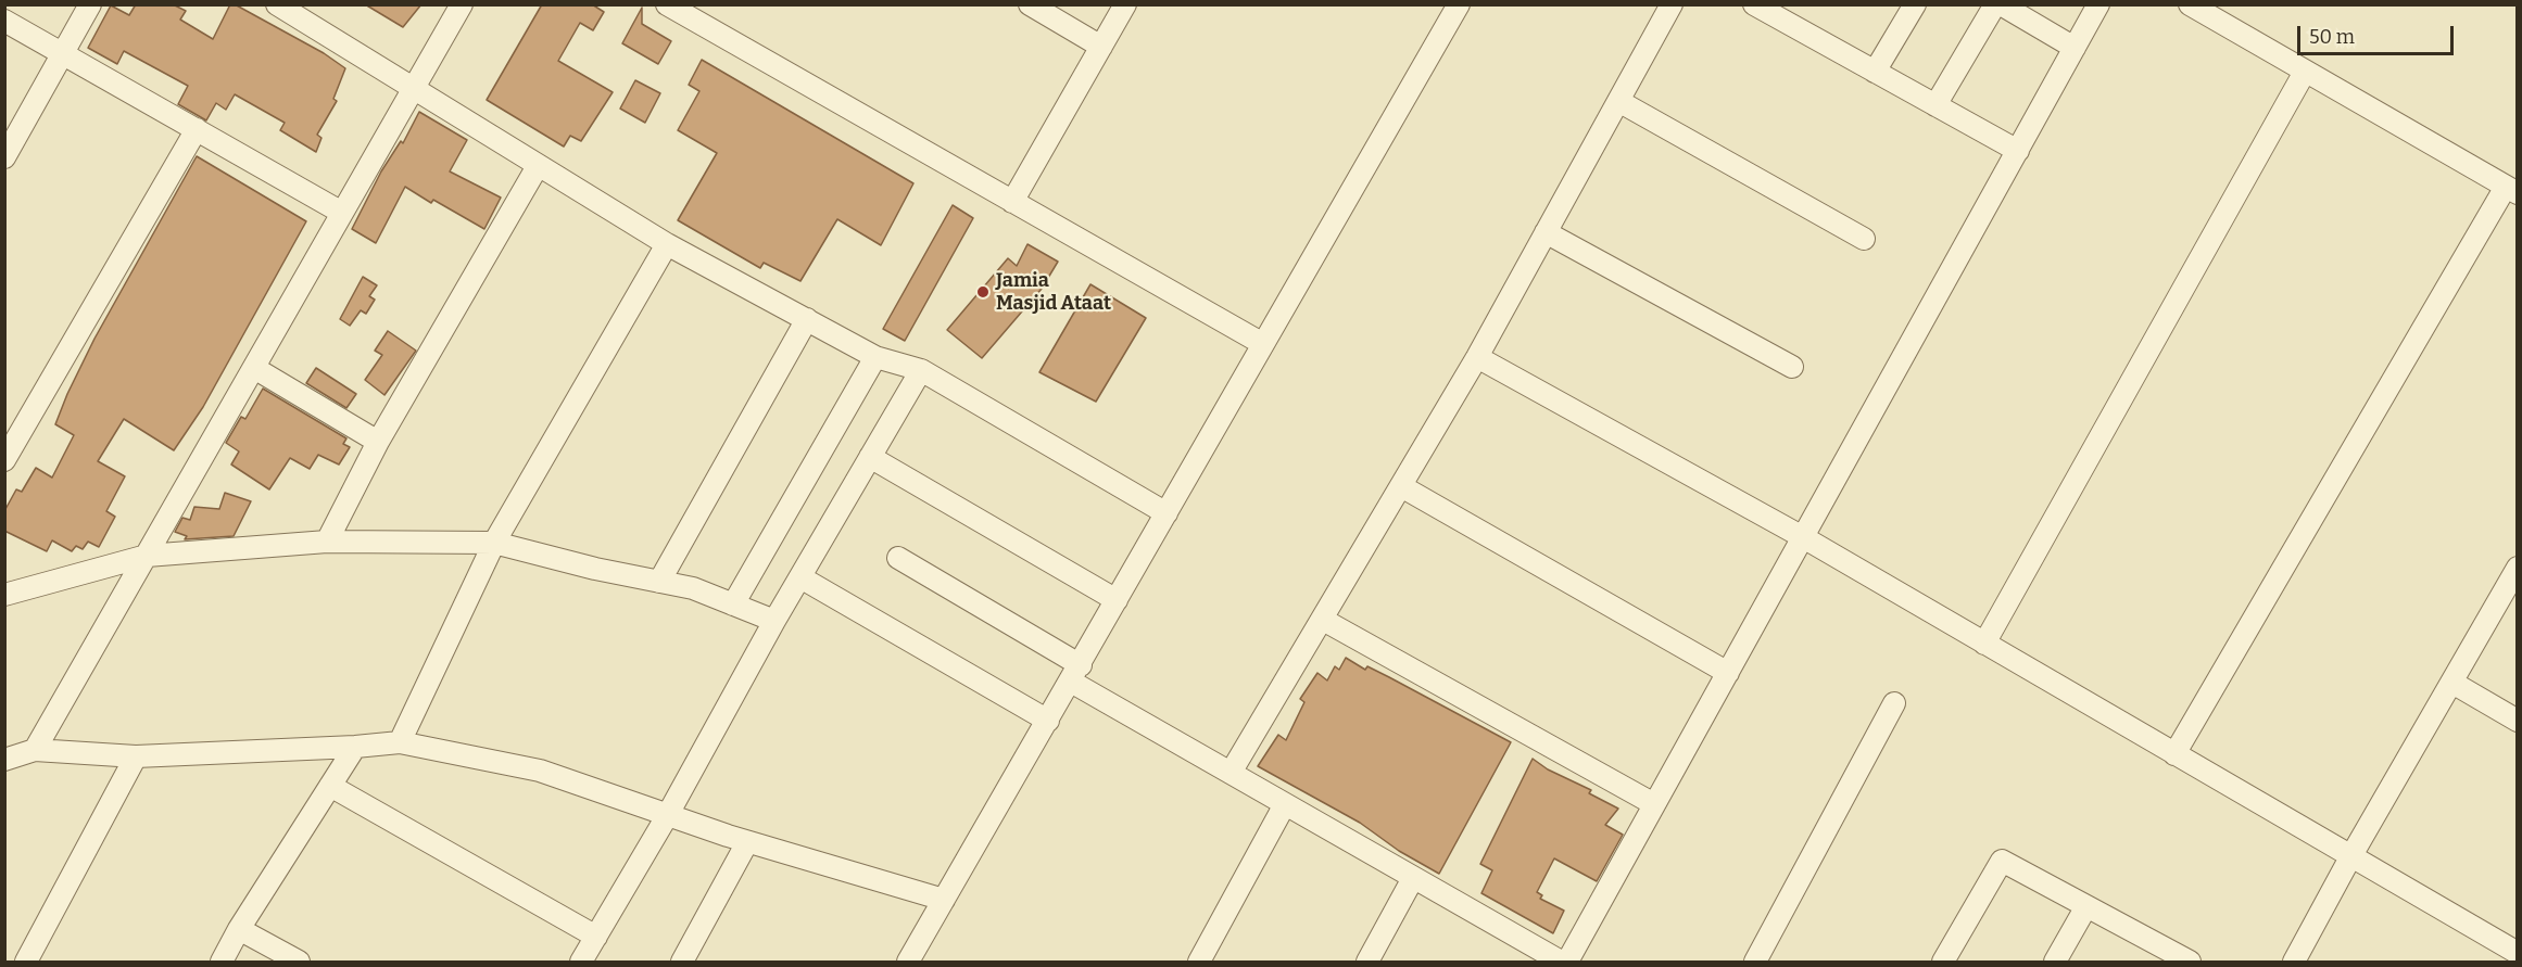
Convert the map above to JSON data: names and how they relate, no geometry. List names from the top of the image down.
{
  "places": ["Jamia Masjid Ataat"],
  "scale_bar": "50 m"
}
